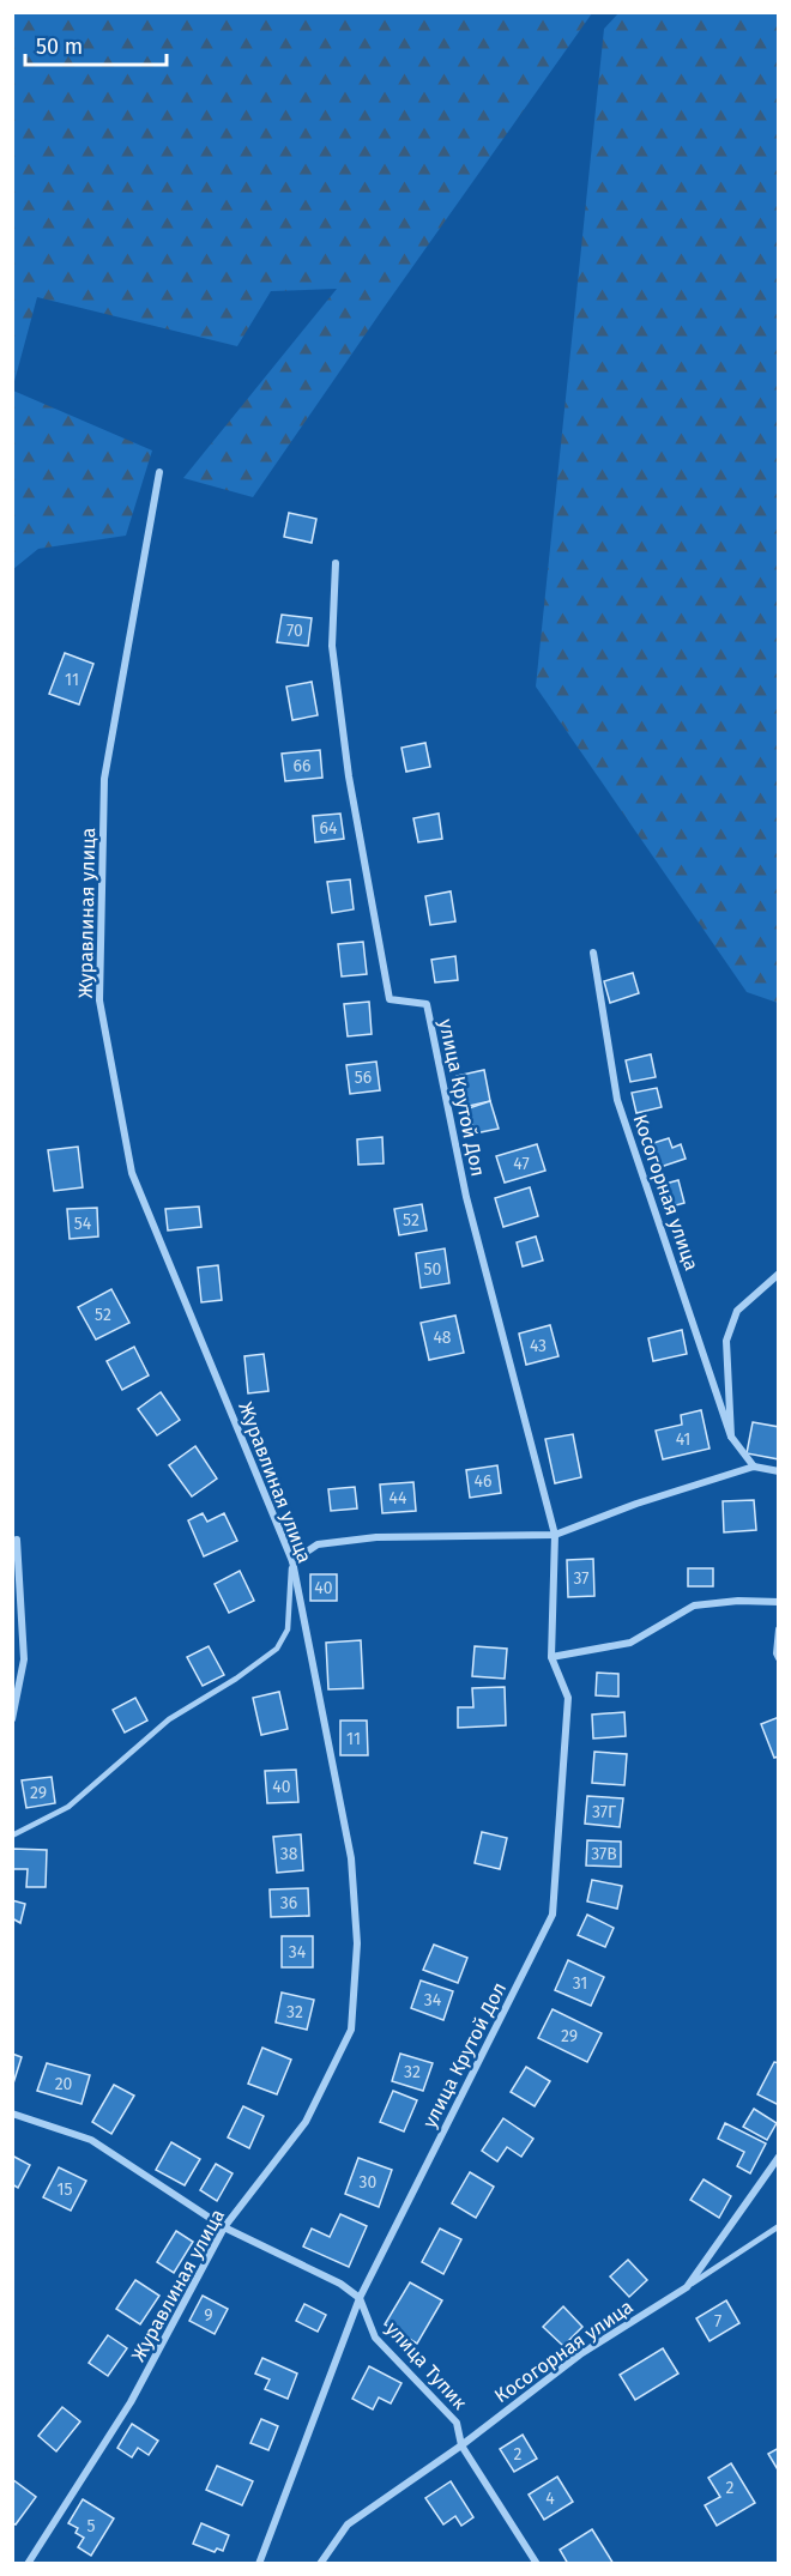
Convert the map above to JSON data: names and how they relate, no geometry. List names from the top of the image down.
{
  "streets": {
    "street": [
      "Журавлиная улица",
      "улица Крутой Дол",
      "Косогорная улица",
      "улица Тупик"
    ]
  },
  "crossings": [
    ["улица Крутой Дол", "улица Тупик"],
    ["Косогорная улица", "улица Тупик"]
  ],
  "house_numbers": [
    "70",
    "11",
    "66",
    "64",
    "56",
    "47",
    "52",
    "54",
    "50",
    "52",
    "48",
    "43",
    "41",
    "46",
    "44",
    "37",
    "40",
    "11",
    "40",
    "29",
    "37Г",
    "38",
    "37В",
    "36",
    "34",
    "31",
    "34",
    "32",
    "29",
    "32",
    "20",
    "30",
    "15",
    "9",
    "7",
    "2",
    "2",
    "4",
    "5"
  ],
  "scale_bar": "50 m"
}
